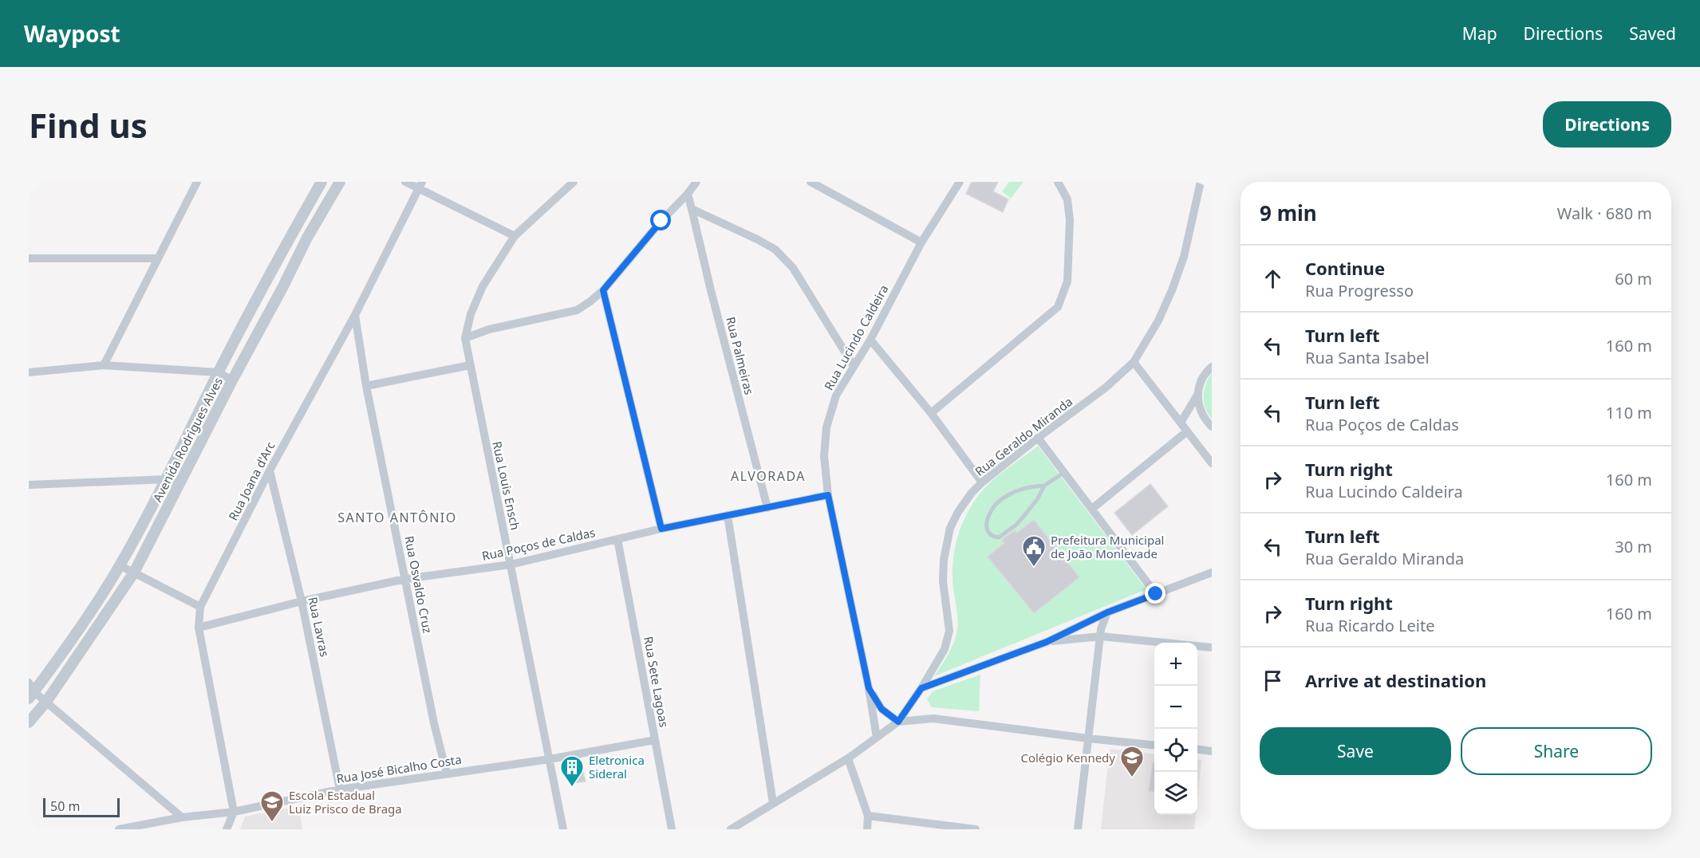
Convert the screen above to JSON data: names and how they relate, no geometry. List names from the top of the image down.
{
  "streets": {
    "street": [
      "Rua Lucindo Caldeira",
      "Rua Palmeiras",
      "Rua Geraldo Miranda",
      "Avenida Rodrigues Alves",
      "Rua Joana d'Arc",
      "Rua Louis Ensch",
      "Rua Poços de Caldas",
      "Rua Osvaldo Cruz",
      "Rua Lavras",
      "Rua Sete Lagoas",
      "Rua José Bicalho Costa"
    ]
  },
  "crossings": [
    ["Rua Lucindo Caldeira", "Rua Geraldo Miranda"],
    ["Rua Lucindo Caldeira", "Rua Poços de Caldas"],
    ["Rua Palmeiras", "Rua Poços de Caldas"],
    ["Rua Joana d'Arc", "Rua Poços de Caldas"],
    ["Rua Joana d'Arc", "Rua Osvaldo Cruz"],
    ["Rua Joana d'Arc", "Rua Lavras"],
    ["Rua Joana d'Arc", "Rua José Bicalho Costa"],
    ["Rua Louis Ensch", "Rua Poços de Caldas"],
    ["Rua Louis Ensch", "Rua José Bicalho Costa"],
    ["Rua Poços de Caldas", "Rua Osvaldo Cruz"],
    ["Rua Poços de Caldas", "Rua Lavras"],
    ["Rua Poços de Caldas", "Rua Sete Lagoas"],
    ["Rua Osvaldo Cruz", "Rua José Bicalho Costa"],
    ["Rua Lavras", "Rua José Bicalho Costa"],
    ["Rua Sete Lagoas", "Rua José Bicalho Costa"]
  ],
  "districts": ["ALVORADA", "SANTO ANTÔNIO"],
  "places": {
    "public building": ["Prefeitura Municipal de João Monlevade"],
    "school or university": ["Colégio Kennedy", "Escola Estadual Luiz Prisco de Braga"],
    "building": ["Eletronica Sideral"]
  },
  "scale_bar": "50 m",
  "page": {
    "header": "Waypost",
    "nav": ["Map", "Directions", "Saved"],
    "buttons": [
      "Directions",
      ["Save", "Share"]
    ],
    "title": "Find us",
    "heading": ["9 min", "Walk · 680 m"],
    "list": [
      ["Continue", "Rua Progresso", "60 m"],
      ["Turn left", "Rua Santa Isabel", "160 m"],
      ["Turn left", "Rua Poços de Caldas", "110 m"],
      ["Turn right", "Rua Lucindo Caldeira", "160 m"],
      ["Turn left", "Rua Geraldo Miranda", "30 m"],
      ["Turn right", "Rua Ricardo Leite", "160 m"],
      "Arrive at destination"
    ],
    "map_buttons": ["+", "−"],
    "scale": "50 m"
  }
}
